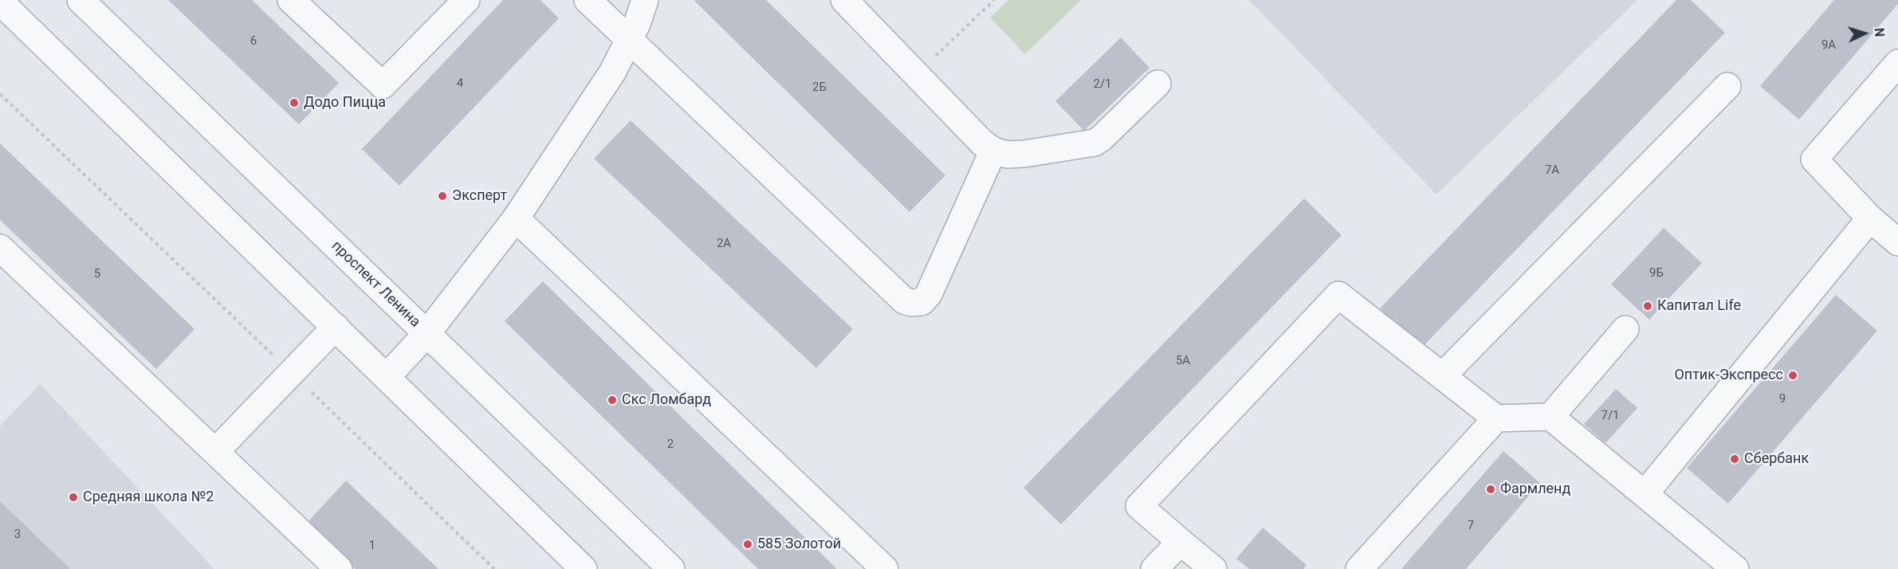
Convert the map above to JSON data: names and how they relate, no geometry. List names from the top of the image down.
{
  "streets": {
    "street": ["проспект Ленина"]
  },
  "places": [
    "Додо Пицца",
    "Эксперт",
    "Капитал Life",
    "Оптик-Экспресс",
    "Скс Ломбард",
    "Сбербанк",
    "Фармленд",
    "Средняя школа №2",
    "585 Золотой"
  ],
  "house_numbers": [
    "6",
    "9А",
    "4",
    "2/1",
    "2Б",
    "7А",
    "2А",
    "9Б",
    "5",
    "5А",
    "9",
    "7/1",
    "2",
    "7",
    "3",
    "1"
  ],
  "north": "right"
}
